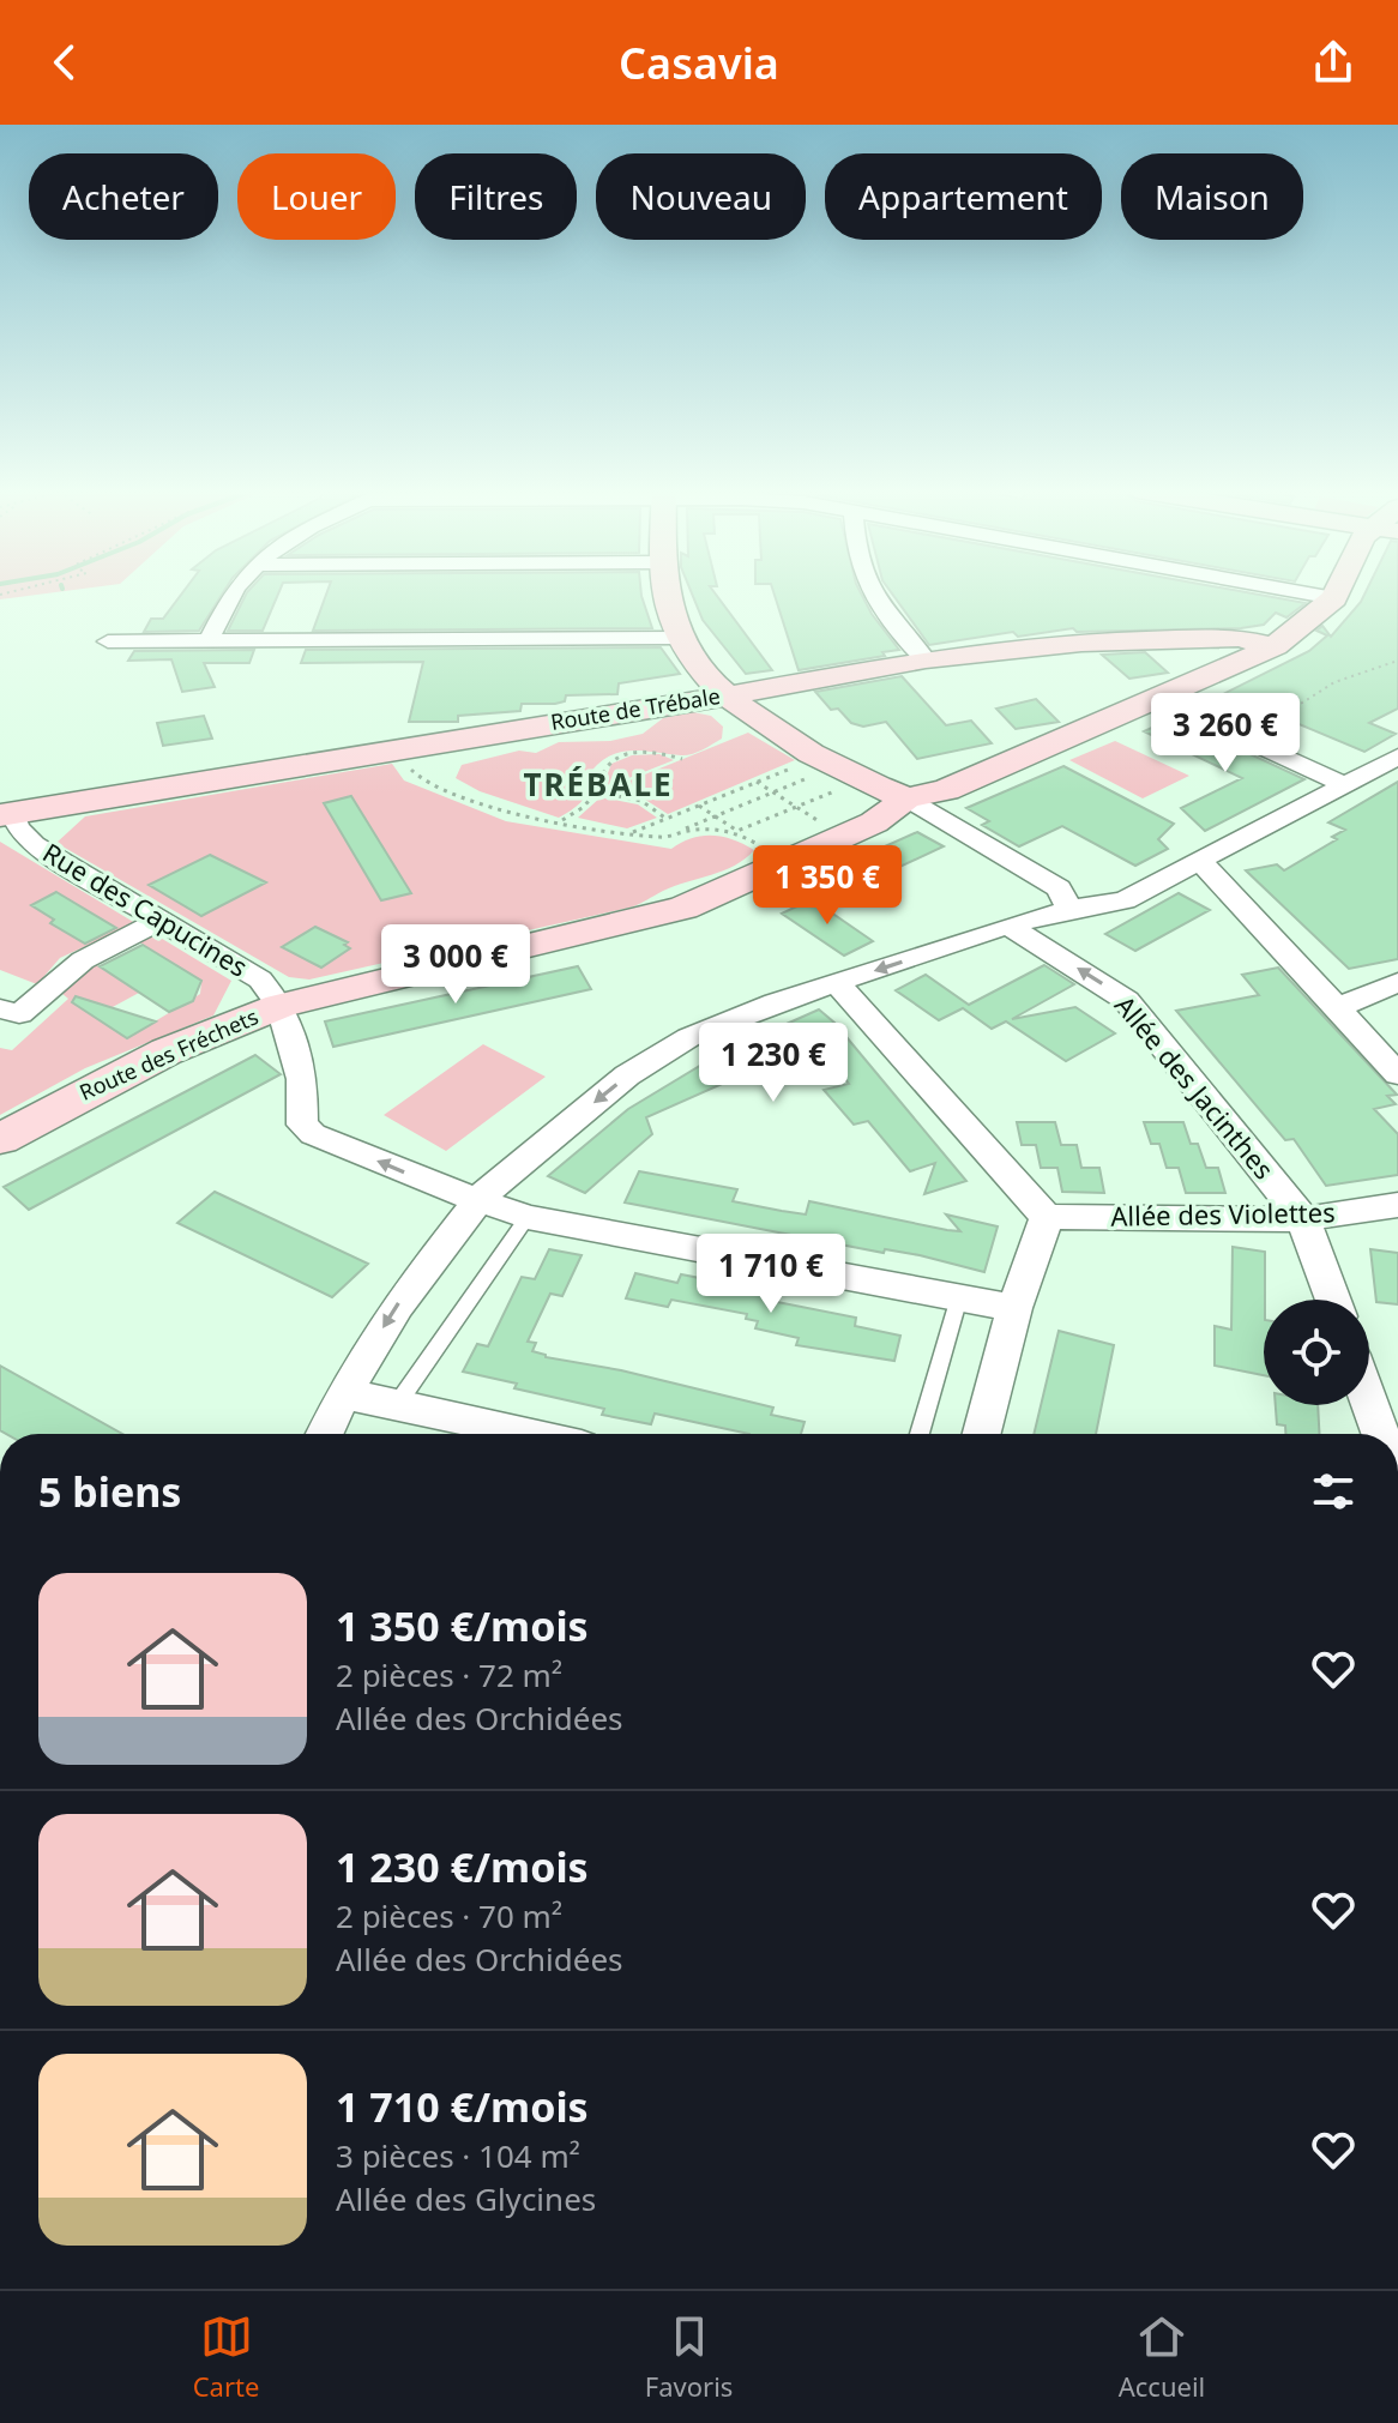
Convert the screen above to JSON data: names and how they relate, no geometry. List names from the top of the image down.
{
  "streets": {
    "street": [
      "Route de Trébale",
      "Rue des Capucines",
      "Route des Fréchets",
      "Allée des Jacinthes",
      "Allée des Violettes"
    ]
  },
  "crossings": [
    ["Route de Trébale", "Rue des Capucines"],
    ["Route de Trébale", "Route des Fréchets"],
    ["Rue des Capucines", "Route des Fréchets"],
    ["Allée des Jacinthes", "Allée des Violettes"]
  ],
  "districts": ["TRÉBALE"],
  "page": {
    "header": "Casavia",
    "chip": [
      "Acheter",
      "Louer",
      "Filtres",
      "Nouveau",
      "Appartement",
      "Maison"
    ],
    "price": [
      "3 260 €",
      "1 350 €",
      "3 000 €",
      "1 230 €",
      "1 710 €"
    ],
    "heading": "5 biens",
    "list": [
      {
        "name": "1 350 €/mois",
        "note": "2 pièces · 72 m² · Allée des Orchidées"
      },
      {
        "name": "1 230 €/mois",
        "note": "2 pièces · 70 m² · Allée des Orchidées"
      },
      {
        "name": "1 710 €/mois",
        "note": "3 pièces · 104 m² · Allée des Glycines"
      }
    ],
    "tabs": ["Carte", "Favoris", "Accueil"]
  }
}
